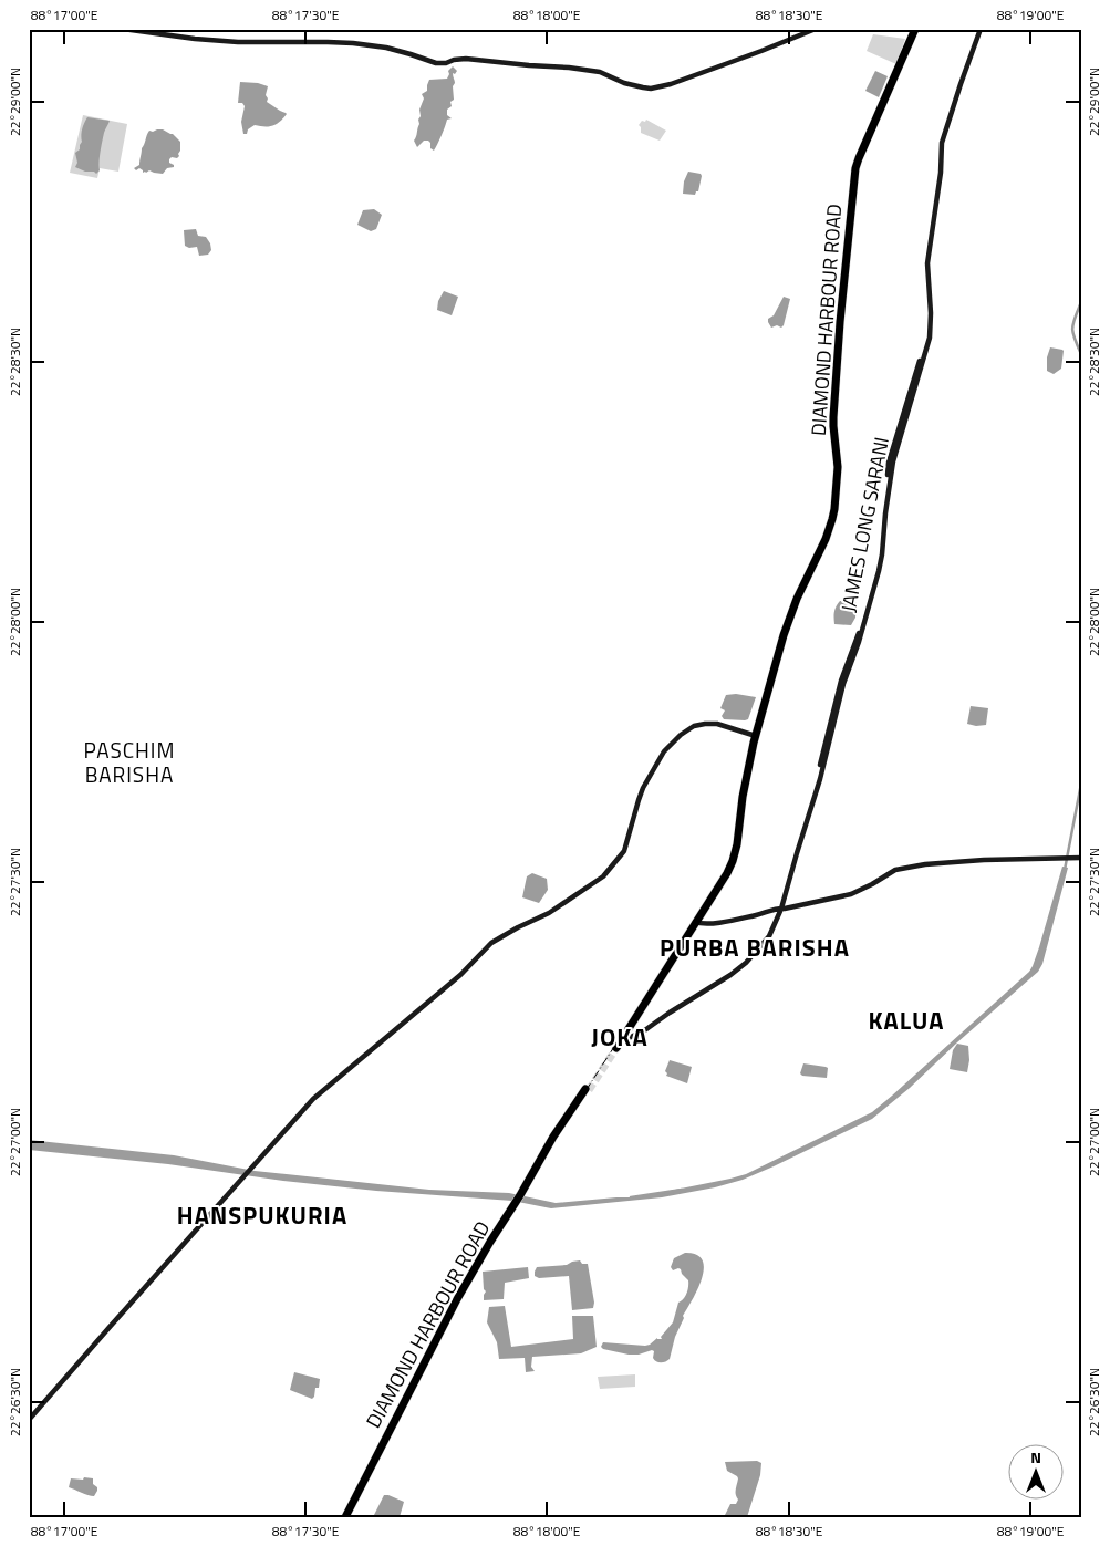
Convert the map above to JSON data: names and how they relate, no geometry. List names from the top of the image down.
{
  "streets": {
    "highway": ["DIAMOND HARBOUR ROAD"],
    "main road": ["JAMES LONG SARANI"]
  },
  "crossings": [
    ["DIAMOND HARBOUR ROAD", "JAMES LONG SARANI"]
  ],
  "districts": [
    "PASCHIM BARISHA",
    "PURBA BARISHA",
    "KALUA",
    "JOKA",
    "HANSPUKURIA"
  ],
  "north": "top",
  "coordinates": [
    "88°17'00\"E",
    "88°17'30\"E",
    "88°18'00\"E",
    "88°18'30\"E",
    "88°19'00\"E",
    "22°29'00\"N",
    "22°28'30\"N",
    "22°28'00\"N",
    "22°27'30\"N",
    "22°27'00\"N",
    "22°26'30\"N"
  ]
}
